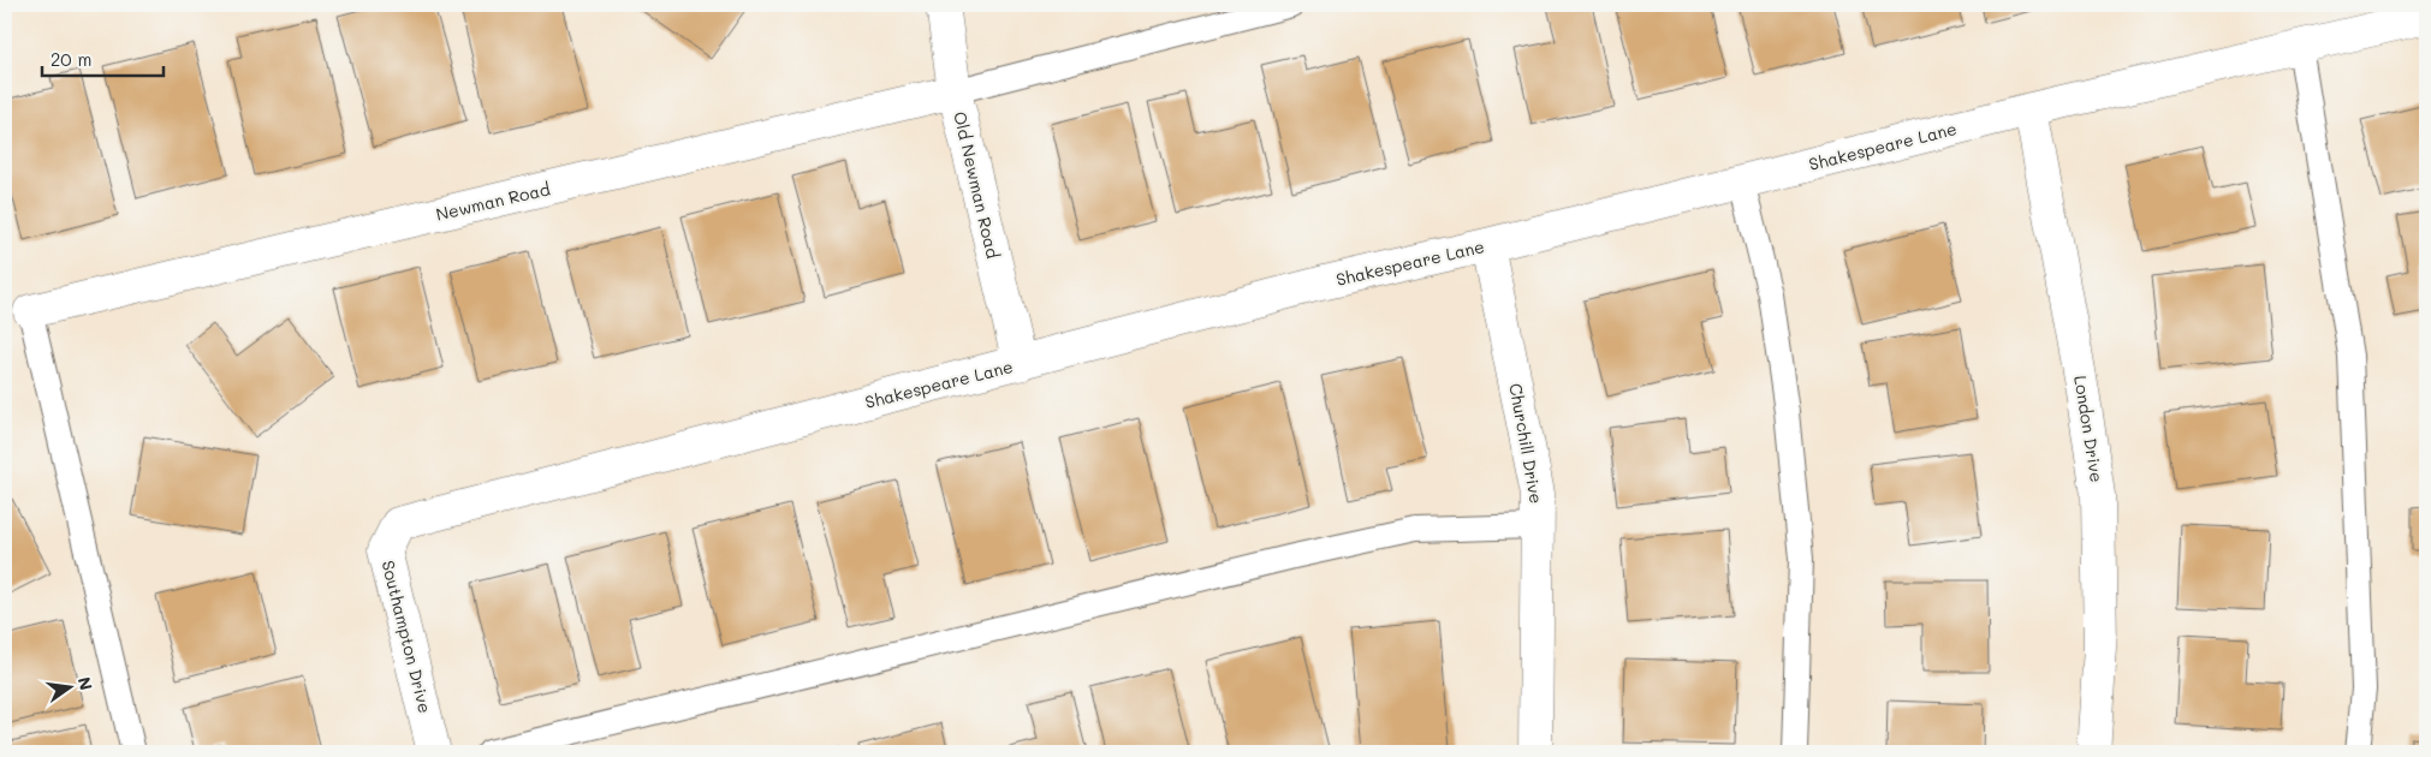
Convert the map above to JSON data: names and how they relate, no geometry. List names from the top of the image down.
{
  "streets": {
    "street": [
      "Shakespeare Lane",
      "Old Newman Road",
      "Newman Road",
      "London Drive",
      "Churchill Drive",
      "Southampton Drive"
    ]
  },
  "crossings": [
    ["Shakespeare Lane", "Old Newman Road"],
    ["Shakespeare Lane", "London Drive"],
    ["Shakespeare Lane", "Churchill Drive"],
    ["Shakespeare Lane", "Southampton Drive"],
    ["Old Newman Road", "Newman Road"]
  ],
  "scale_bar": "20 m",
  "north": "right"
}
